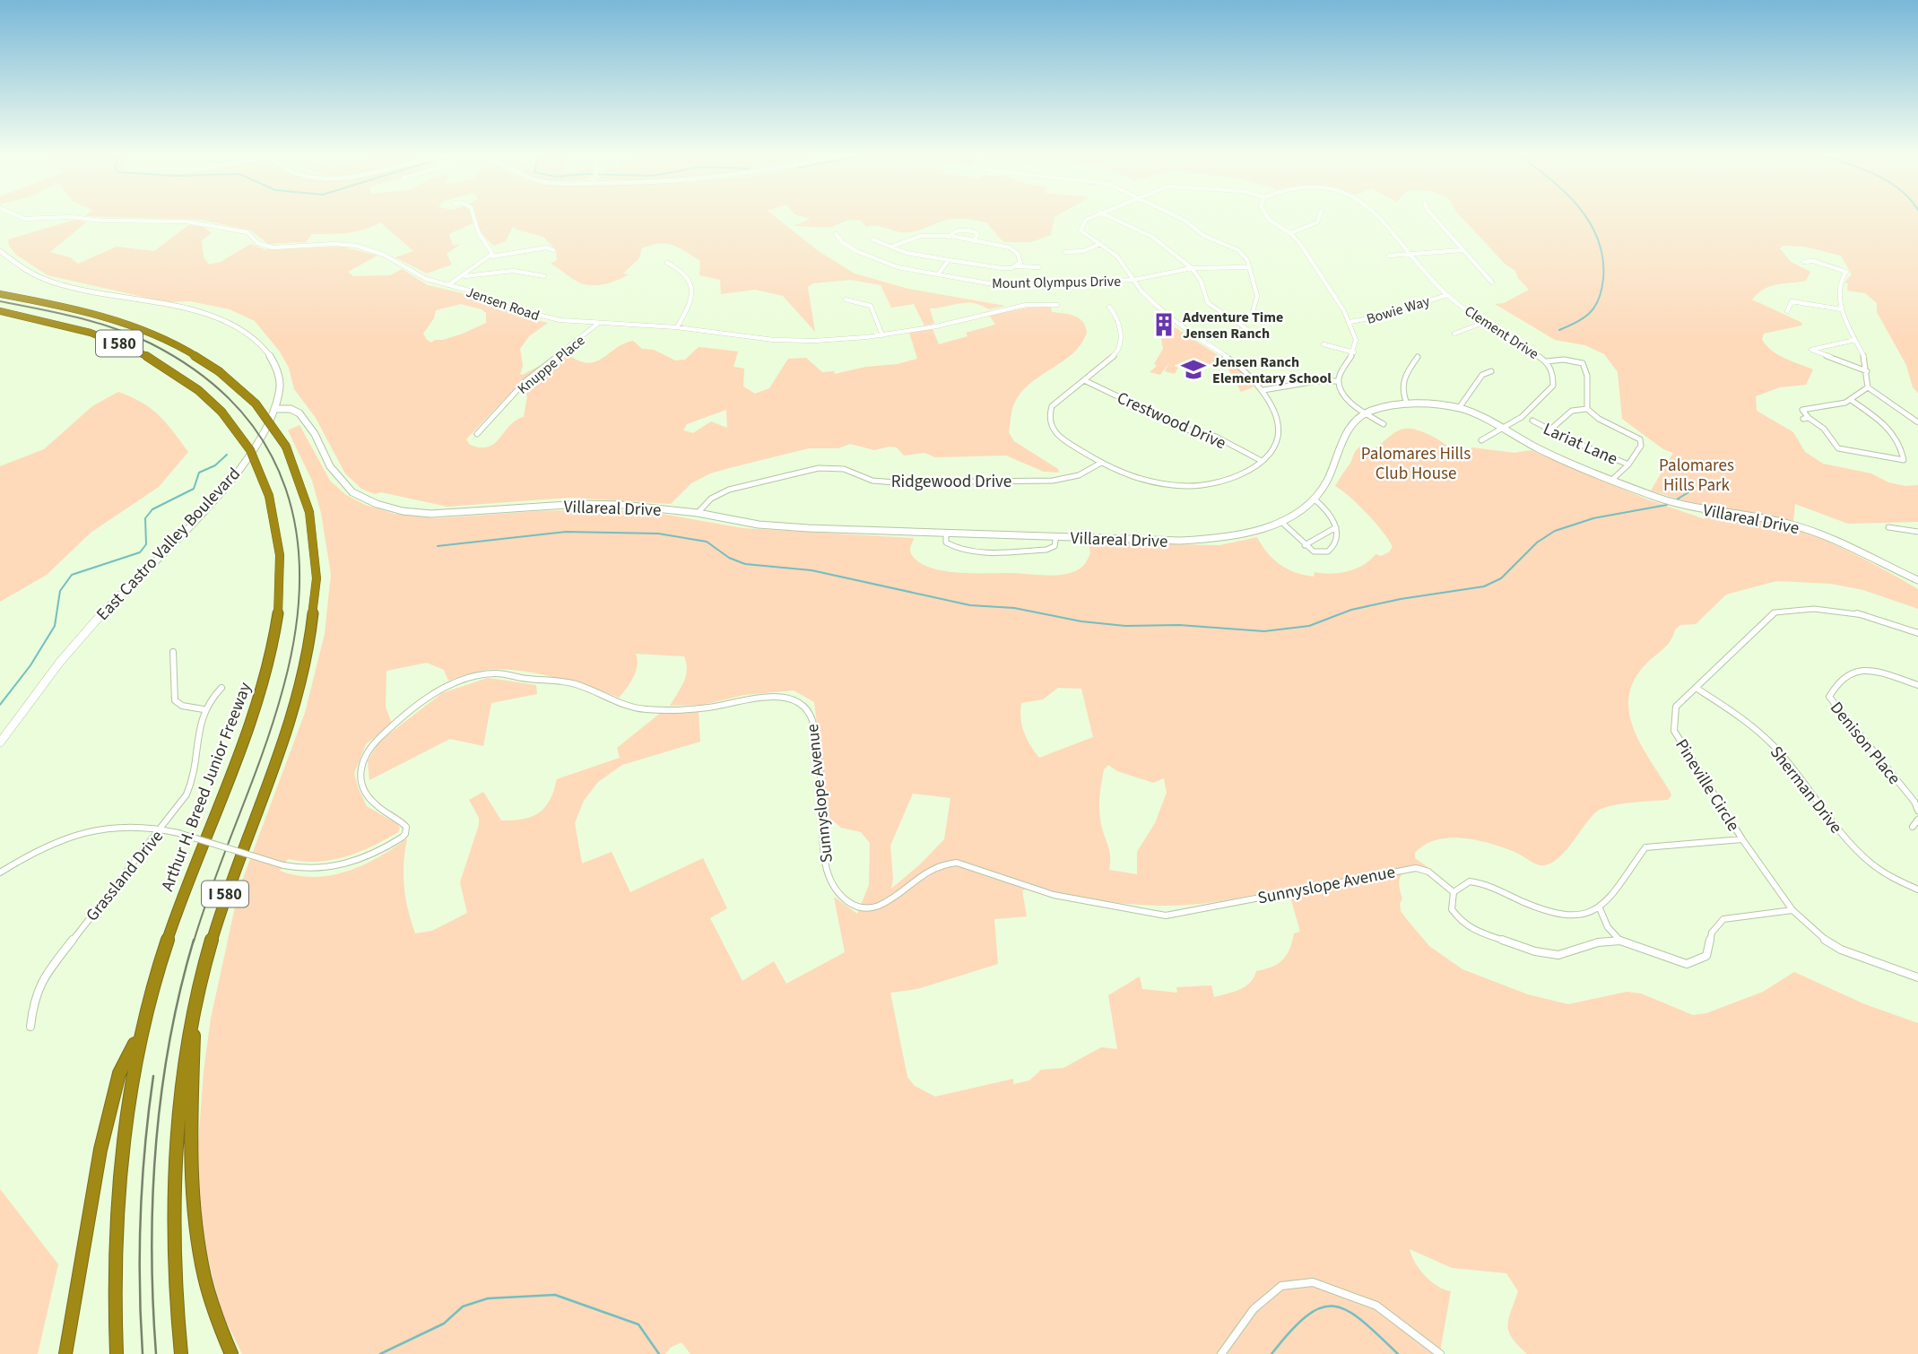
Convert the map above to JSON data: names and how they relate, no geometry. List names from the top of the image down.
{
  "streets": {
    "highway": ["I 580", "Arthur H. Breed Junior Freeway"],
    "main road": ["Villareal Drive", "East Castro Valley Boulevard"],
    "street": [
      "Mount Olympus Drive",
      "Jensen Road",
      "Bowie Way",
      "Clement Drive",
      "Knuppe Place",
      "Crestwood Drive",
      "Lariat Lane",
      "Ridgewood Drive",
      "Denison Place",
      "Pineville Circle",
      "Sherman Drive",
      "Sunnyslope Avenue",
      "Grassland Drive"
    ]
  },
  "crossings": [
    ["Jensen Road", "Knuppe Place"],
    ["Bowie Way", "Clement Drive"],
    ["Clement Drive", "Villareal Drive"],
    ["Ridgewood Drive", "Villareal Drive"],
    ["Villareal Drive", "East Castro Valley Boulevard"],
    ["Pineville Circle", "Sherman Drive"],
    ["Sunnyslope Avenue", "Grassland Drive"]
  ],
  "parks": ["Palomares Hills Club House", "Palomares Hills Park"],
  "places": {
    "building": ["Adventure Time Jensen Ranch"],
    "school or university": ["Jensen Ranch Elementary School"]
  }
}
